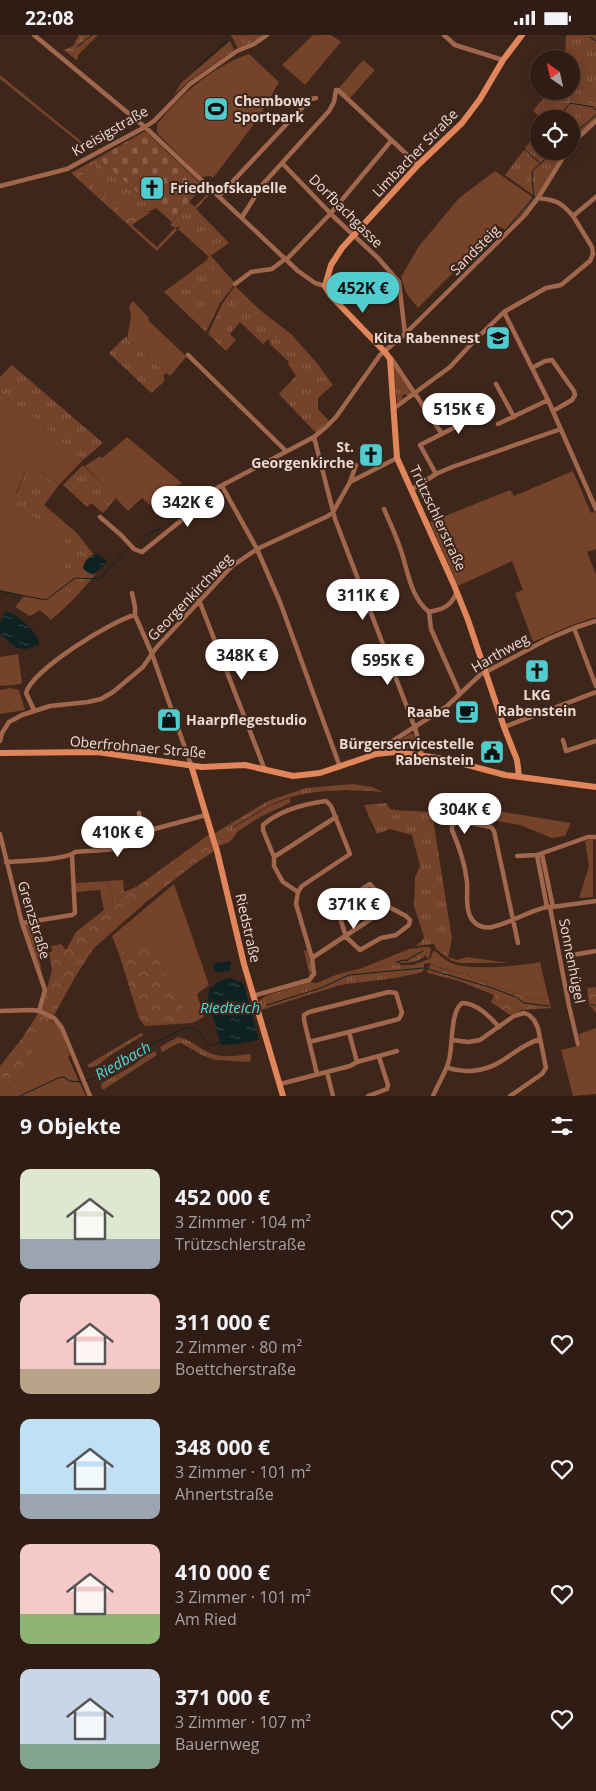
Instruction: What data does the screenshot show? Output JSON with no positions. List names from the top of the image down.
{
  "streets": {
    "street": [
      "Kreisigstraße",
      "Limbacher Straße",
      "Dorfbachgasse",
      "Sandsteig",
      "Trützschlerstraße",
      "Georgenkirchweg",
      "Harthweg",
      "Oberfrohnaer Straße",
      "Grenzstraße",
      "Riedstraße",
      "Sonnenhügel"
    ]
  },
  "crossings": [
    ["Limbacher Straße", "Dorfbachgasse"],
    ["Limbacher Straße", "Trützschlerstraße"],
    ["Dorfbachgasse", "Sandsteig"],
    ["Sandsteig", "Trützschlerstraße"],
    ["Trützschlerstraße", "Harthweg"],
    ["Trützschlerstraße", "Oberfrohnaer Straße"],
    ["Harthweg", "Oberfrohnaer Straße"],
    ["Oberfrohnaer Straße", "Riedstraße"]
  ],
  "water": ["Riedteich", "Riedbach"],
  "places": {
    "sports": ["Chembows Sportpark"],
    "church": ["Friedhofskapelle", "St. Georgenkirche", "LKG Rabenstein"],
    "school or university": ["Kita Rabennest"],
    "cafe": ["Raabe"],
    "shop": ["Haarpflegestudio"],
    "public building": ["Bürgerservicestelle Rabenstein"]
  },
  "north": "top left",
  "page": {
    "status": "22:08",
    "price": [
      "452K €",
      "515K €",
      "342K €",
      "311K €",
      "348K €",
      "595K €",
      "304K €",
      "410K €",
      "371K €"
    ],
    "heading": "9 Objekte",
    "list": [
      {
        "name": "452 000 €",
        "note": "3 Zimmer · 104 m² · Trützschlerstraße"
      },
      {
        "name": "311 000 €",
        "note": "2 Zimmer · 80 m² · Boettcherstraße"
      },
      {
        "name": "348 000 €",
        "note": "3 Zimmer · 101 m² · Ahnertstraße"
      },
      {
        "name": "410 000 €",
        "note": "3 Zimmer · 101 m² · Am Ried"
      },
      {
        "name": "371 000 €",
        "note": "3 Zimmer · 107 m² · Bauernweg"
      }
    ]
  }
}
